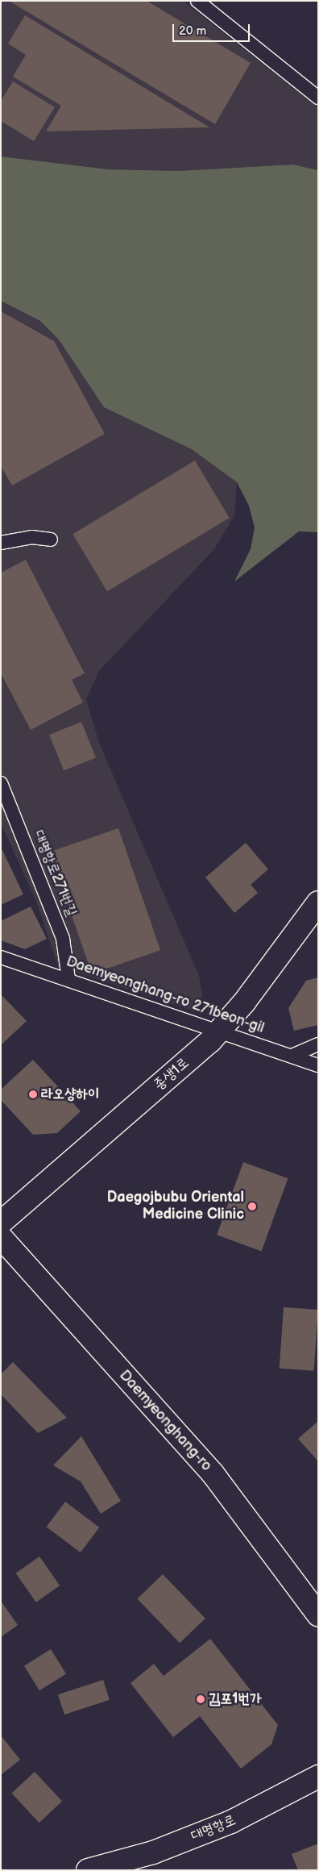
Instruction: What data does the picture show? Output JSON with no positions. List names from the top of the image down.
{
  "streets": {
    "street": ["종생1로", "Daemyeonghang-ro", "대명항로"],
    "lane": ["대명항로271번길", "Daemyeonghang-ro 271beon-gil"]
  },
  "crossings": [
    ["대명항로271번길", "Daemyeonghang-ro 271beon-gil"],
    ["Daemyeonghang-ro 271beon-gil", "종생1로"]
  ],
  "places": ["라오샹하이", "Daegojbubu Oriental Medicine Clinic", "김포1번가"],
  "scale_bar": "20 m"
}
